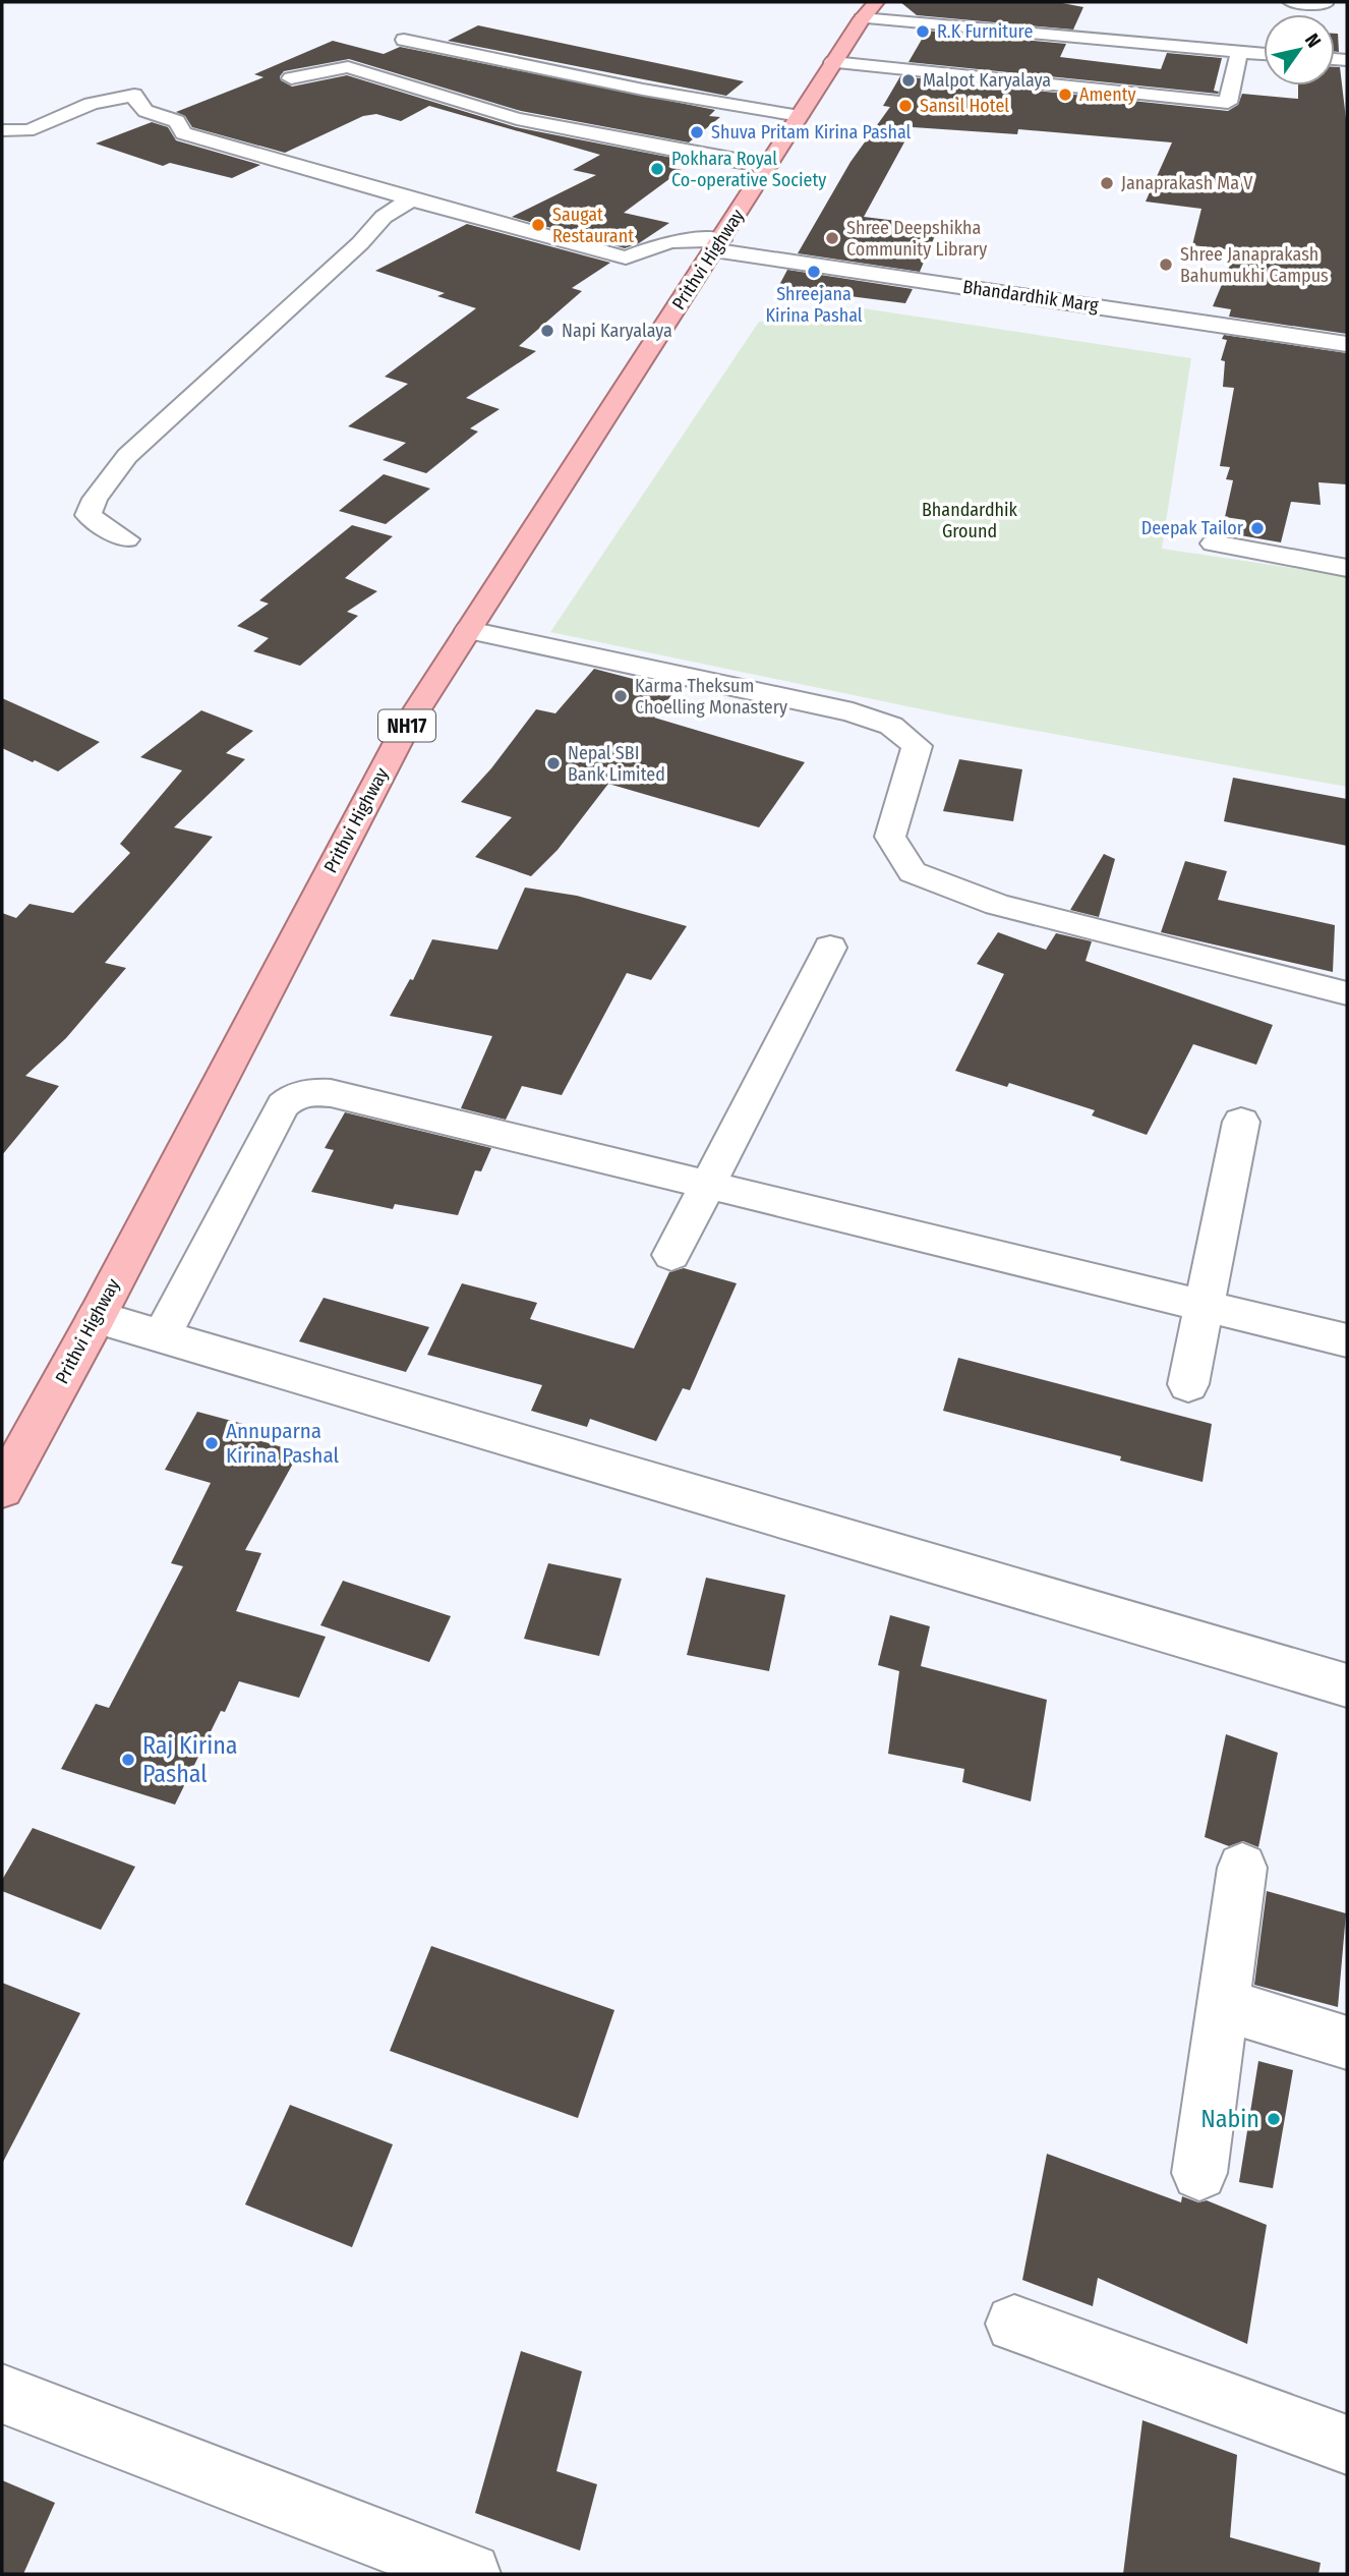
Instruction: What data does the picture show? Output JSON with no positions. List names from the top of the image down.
{
  "streets": {
    "highway": ["Prithvi Highway", "NH17"],
    "street": ["Bhandardhik Marg"]
  },
  "crossings": [
    ["Prithvi Highway", "Bhandardhik Marg"]
  ],
  "parks": ["Bhandardhik Ground"],
  "places": [
    "R.K Furniture",
    "Malpot Karyalaya",
    "Amenty",
    "Sansil Hotel",
    "Shuva Pritam Kirina Pashal",
    "Pokhara Royal Co-operative Society",
    "Janaprakash Ma V",
    "Saugat Restaurant",
    "Shree Deepshikha Community Library",
    "Shree Janaprakash Bahumukhi Campus",
    "Shreejana Kirina Pashal",
    "Napi Karyalaya",
    "Deepak Tailor",
    "Karma Theksum Choelling Monastery",
    "Nepal SBI Bank Limited",
    "Annuparna Kirina Pashal",
    "Raj Kirina Pashal",
    "Nabin"
  ],
  "north": "top right"
}
